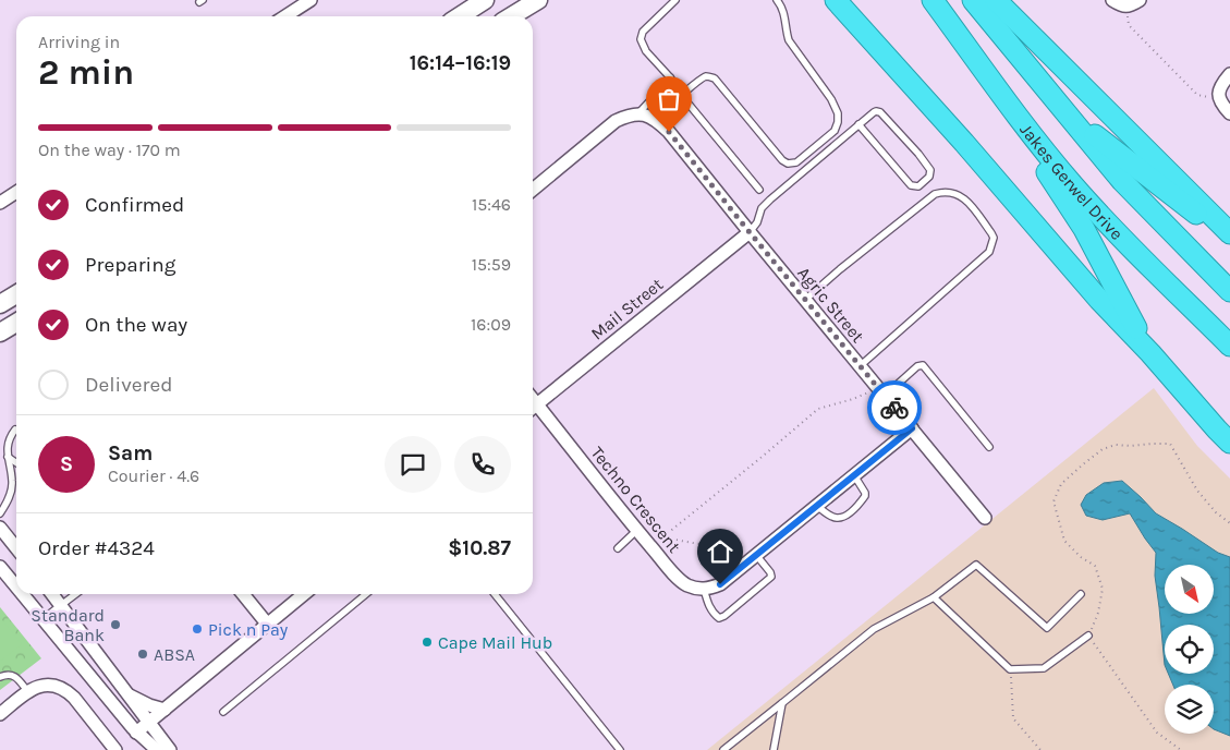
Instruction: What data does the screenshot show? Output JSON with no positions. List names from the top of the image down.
{
  "streets": {
    "highway": ["Jakes Gerwel Drive"],
    "street": ["Agric Street", "Mail Street", "Techno Crescent"]
  },
  "crossings": [
    ["Agric Street", "Mail Street"]
  ],
  "places": [
    "Standard Bank",
    "Pick n Pay",
    "Cape Mail Hub",
    "ABSA"
  ],
  "north": "bottom right",
  "page": {
    "heading": ["2 min", "Arriving in", "16:14–16:19"],
    "panel": [
      "Sam",
      "Courier · 4.6",
      "Order #4324",
      "$10.87"
    ],
    "bar": "On the way · 170 m",
    "list": [
      ["Confirmed", "15:46"],
      ["Preparing", "15:59"],
      ["On the way", "16:09"],
      "Delivered"
    ],
    "round": "S"
  }
}
